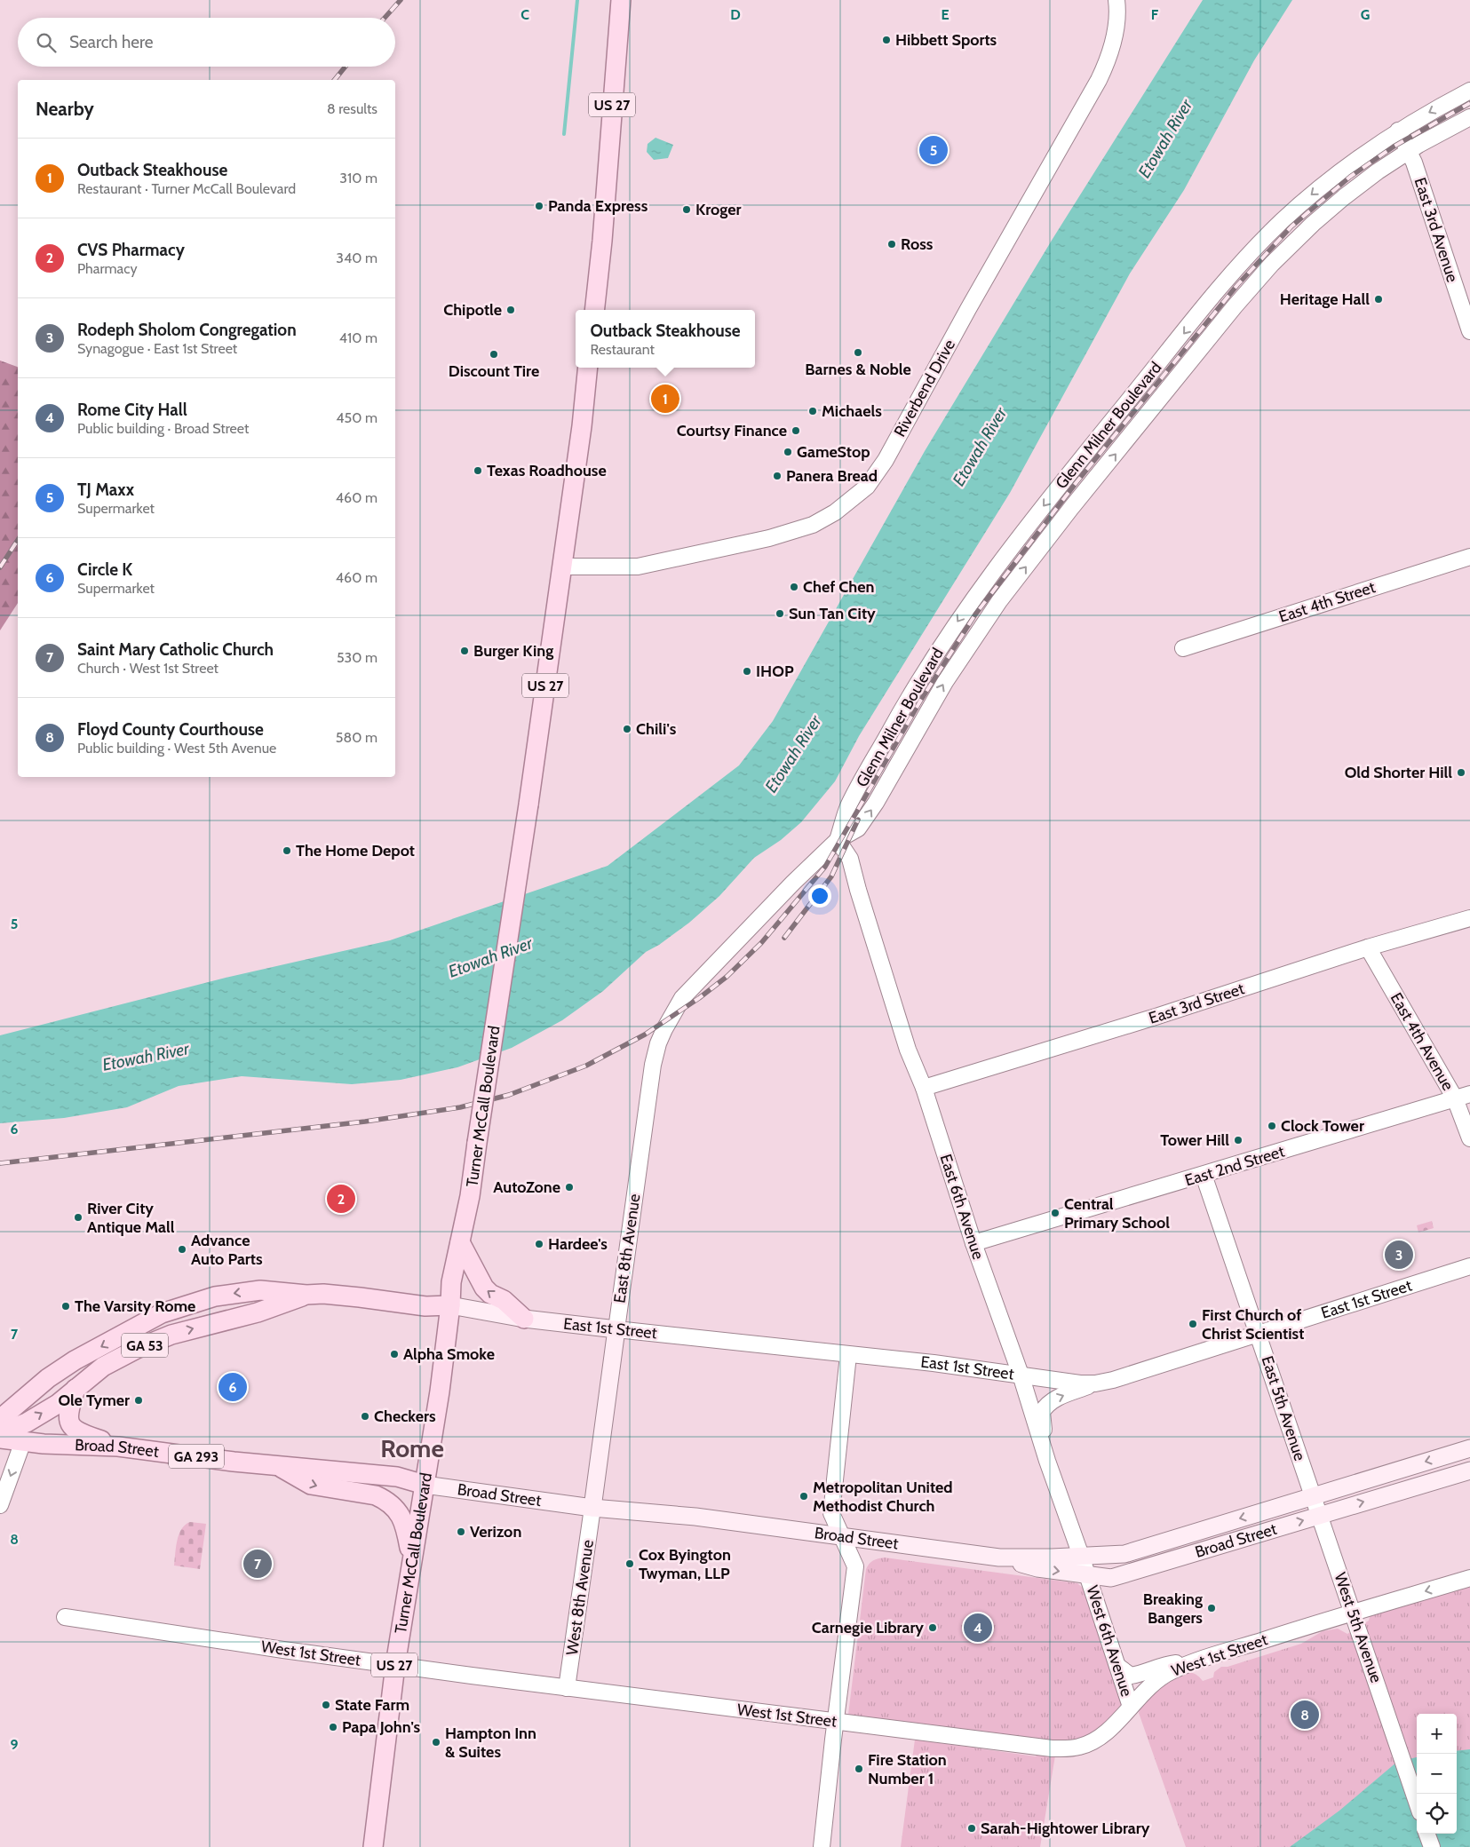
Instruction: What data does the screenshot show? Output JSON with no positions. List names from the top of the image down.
{
  "streets": {
    "main road": [
      "US 27",
      "Turner McCall Boulevard",
      "East 8th Avenue",
      "East 1st Street",
      "GA 53",
      "Broad Street",
      "GA 293"
    ],
    "street": [
      "East 3rd Avenue",
      "Riverbend Drive",
      "Glenn Milner Boulevard",
      "East 4th Street",
      "East 3rd Street",
      "East 4th Avenue",
      "East 2nd Street",
      "East 6th Avenue",
      "East 5th Avenue",
      "West 8th Avenue",
      "West 5th Avenue",
      "West 6th Avenue",
      "West 1st Street"
    ]
  },
  "crossings": [
    ["East 3rd Avenue", "Glenn Milner Boulevard"],
    ["Riverbend Drive", "Turner McCall Boulevard"],
    ["Glenn Milner Boulevard", "East 6th Avenue"],
    ["Glenn Milner Boulevard", "East 8th Avenue"],
    ["East 3rd Street", "East 4th Avenue"],
    ["East 3rd Street", "East 6th Avenue"],
    ["East 4th Avenue", "East 2nd Street"],
    ["Turner McCall Boulevard", "East 1st Street"],
    ["Turner McCall Boulevard", "GA 53"],
    ["Turner McCall Boulevard", "Broad Street"],
    ["Turner McCall Boulevard", "West 1st Street"],
    ["East 2nd Street", "East 6th Avenue"],
    ["East 2nd Street", "East 5th Avenue"],
    ["East 6th Avenue", "East 1st Street"],
    ["East 6th Avenue", "Broad Street"],
    ["East 6th Avenue", "West 6th Avenue"],
    ["East 8th Avenue", "East 1st Street"],
    ["East 8th Avenue", "Broad Street"],
    ["East 8th Avenue", "West 8th Avenue"],
    ["East 1st Street", "GA 53"],
    ["East 1st Street", "East 5th Avenue"],
    ["East 5th Avenue", "Broad Street"],
    ["East 5th Avenue", "West 5th Avenue"],
    ["Broad Street", "West 8th Avenue"],
    ["Broad Street", "West 5th Avenue"],
    ["Broad Street", "West 6th Avenue"],
    ["West 8th Avenue", "West 1st Street"],
    ["West 5th Avenue", "West 1st Street"],
    ["West 6th Avenue", "West 1st Street"]
  ],
  "districts": ["Rome"],
  "water": ["Etowah River"],
  "places": [
    "Hibbett Sports",
    "Panda Express",
    "Kroger",
    "Ross",
    "Heritage Hall",
    "Chipotle",
    "Barnes & Noble",
    "Discount Tire",
    "Michaels",
    "Courtsy Finance",
    "GameStop",
    "Texas Roadhouse",
    "Panera Bread",
    "Chef Chen",
    "Sun Tan City",
    "Burger King",
    "IHOP",
    "Chili's",
    "Old Shorter Hill",
    "The Home Depot",
    "Clock Tower",
    "Tower Hill",
    "AutoZone",
    "Central Primary School",
    "River City Antique Mall",
    "Hardee's",
    "Advance Auto Parts",
    "The Varsity Rome",
    "First Church of Christ Scientist",
    "Alpha Smoke",
    "Ole Tymer",
    "Checkers",
    "Metropolitan United Methodist Church",
    "Verizon",
    "Cox Byington Twyman, LLP",
    "Breaking Bangers",
    "Carnegie Library",
    "State Farm",
    "Papa John's",
    "Hampton Inn & Suites",
    "Fire Station Number 1",
    "Sarah-Hightower Library"
  ],
  "page": {
    "search": "Search here",
    "heading": ["Nearby", "8 results"],
    "pins": [
      "5",
      "1",
      "2",
      "3",
      "6",
      "7",
      "4",
      "8"
    ],
    "list": [
      {
        "mark": "1",
        "name": "Outback Steakhouse",
        "note": "Restaurant · Turner McCall Boulevard",
        "value": "310 m"
      },
      {
        "mark": "2",
        "name": "CVS Pharmacy",
        "note": "Pharmacy",
        "value": "340 m"
      },
      {
        "mark": "3",
        "name": "Rodeph Sholom Congregation",
        "note": "Synagogue · East 1st Street",
        "value": "410 m"
      },
      {
        "mark": "4",
        "name": "Rome City Hall",
        "note": "Public building · Broad Street",
        "value": "450 m"
      },
      {
        "mark": "5",
        "name": "TJ Maxx",
        "note": "Supermarket",
        "value": "460 m"
      },
      {
        "mark": "6",
        "name": "Circle K",
        "note": "Supermarket",
        "value": "460 m"
      },
      {
        "mark": "7",
        "name": "Saint Mary Catholic Church",
        "note": "Church · West 1st Street",
        "value": "530 m"
      },
      {
        "mark": "8",
        "name": "Floyd County Courthouse",
        "note": "Public building · West 5th Avenue",
        "value": "580 m"
      }
    ],
    "popup": ["Outback Steakhouse", "Restaurant"],
    "map_buttons": ["+", "−"]
  },
  "grid": {
    "columns": [
      "C",
      "D",
      "E",
      "F",
      "G"
    ],
    "rows": [
      "5",
      "6",
      "7",
      "8",
      "9"
    ]
  }
}
